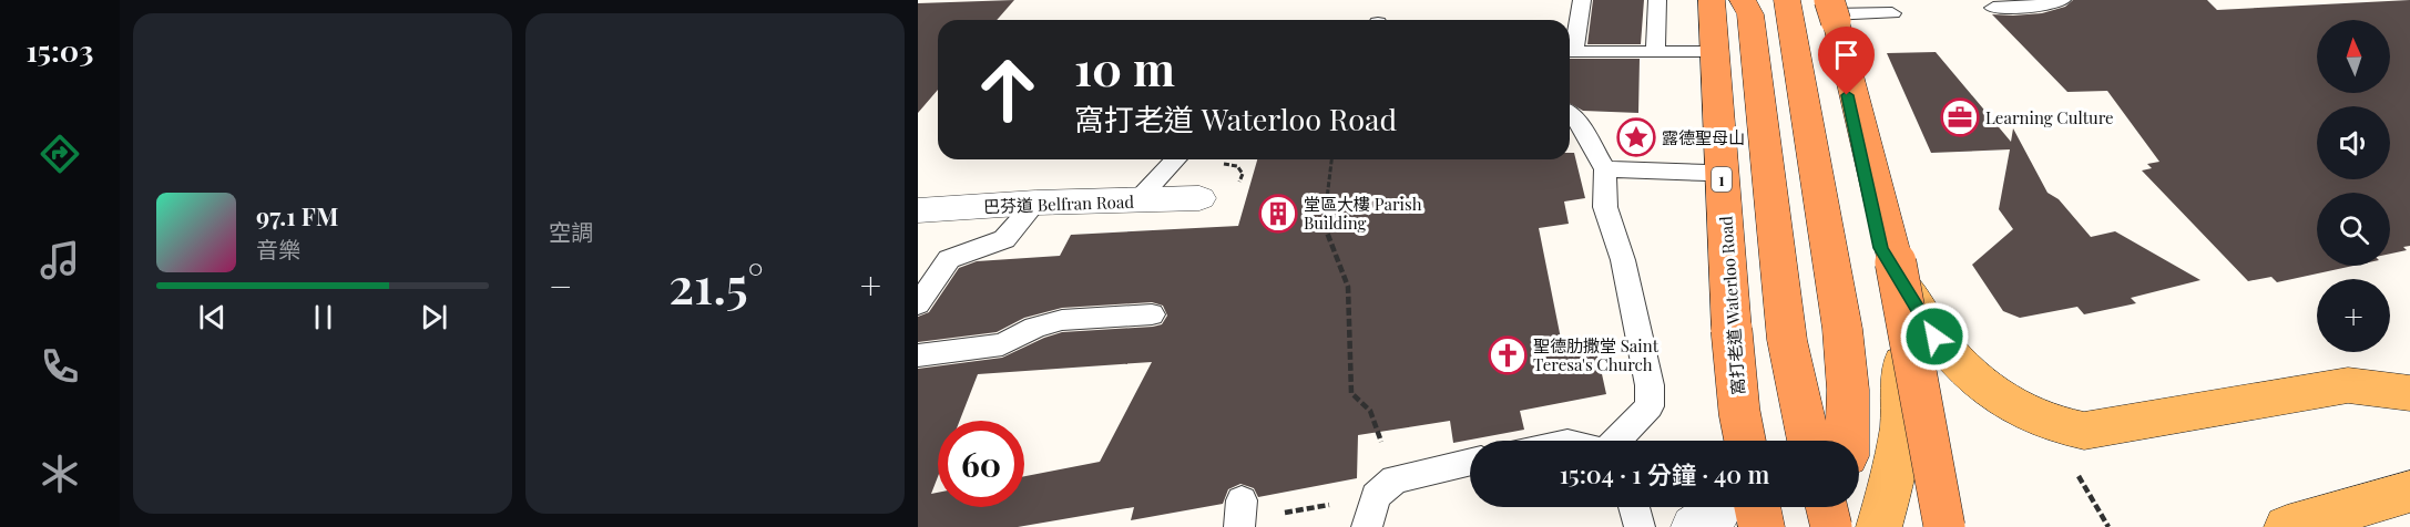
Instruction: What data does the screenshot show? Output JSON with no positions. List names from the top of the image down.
{
  "streets": {
    "highway": ["1", "窩打老道 Waterloo Road"],
    "street": ["巴芬道 Belfran Road"]
  },
  "places": {
    "office": ["Learning Culture"],
    "place": ["露德聖母山"],
    "building": ["堂區大樓 Parish Building"],
    "church": ["聖德肋撒堂 Saint Teresa's Church"]
  },
  "north": "top",
  "page": {
    "tabs": "15:03",
    "tile": "空調",
    "map_buttons": "+",
    "turn": ["10 m", "窩打老道 Waterloo Road"],
    "song": ["97.1 FM", "音樂"],
    "heat": ["−", "21.5°", "+"],
    "limit": "60",
    "trip": "15:04 · 1 分鐘 · 40 m"
  }
}
